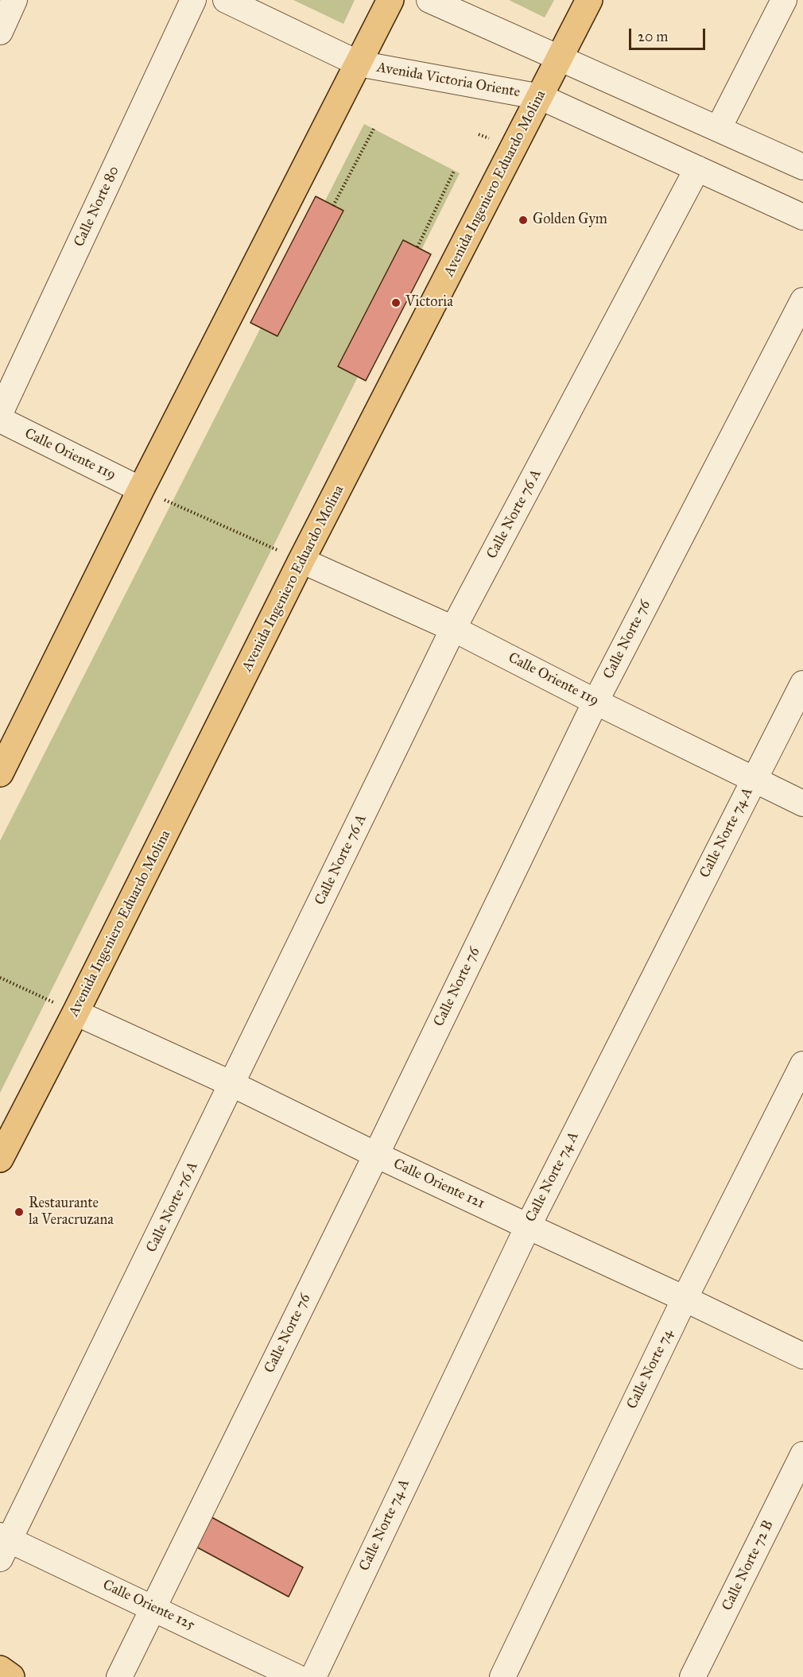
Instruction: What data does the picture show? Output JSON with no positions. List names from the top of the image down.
{
  "streets": {
    "main road": ["Avenida Ingeniero Eduardo Molina"],
    "street": [
      "Avenida Victoria Oriente",
      "Calle Norte 80",
      "Calle Oriente 119",
      "Calle Norte 76 A",
      "Calle Norte 76",
      "Calle Norte 74 A",
      "Calle Oriente 121",
      "Calle Norte 74",
      "Calle Norte 72 B",
      "Calle Oriente 125"
    ]
  },
  "crossings": [
    ["Avenida Victoria Oriente", "Avenida Ingeniero Eduardo Molina"],
    ["Avenida Victoria Oriente", "Calle Norte 76 A"],
    ["Avenida Ingeniero Eduardo Molina", "Calle Oriente 119"],
    ["Avenida Ingeniero Eduardo Molina", "Calle Oriente 121"],
    ["Calle Oriente 119", "Calle Norte 76 A"],
    ["Calle Oriente 119", "Calle Norte 76"],
    ["Calle Oriente 119", "Calle Norte 74 A"],
    ["Calle Norte 76 A", "Calle Oriente 121"],
    ["Calle Norte 76 A", "Calle Oriente 125"],
    ["Calle Norte 76", "Calle Oriente 121"],
    ["Calle Norte 76", "Calle Oriente 125"],
    ["Calle Norte 74 A", "Calle Oriente 121"],
    ["Calle Oriente 121", "Calle Norte 74"]
  ],
  "places": ["Golden Gym", "Victoria", "Restaurante la Veracruzana"],
  "scale_bar": "20 m"
}
